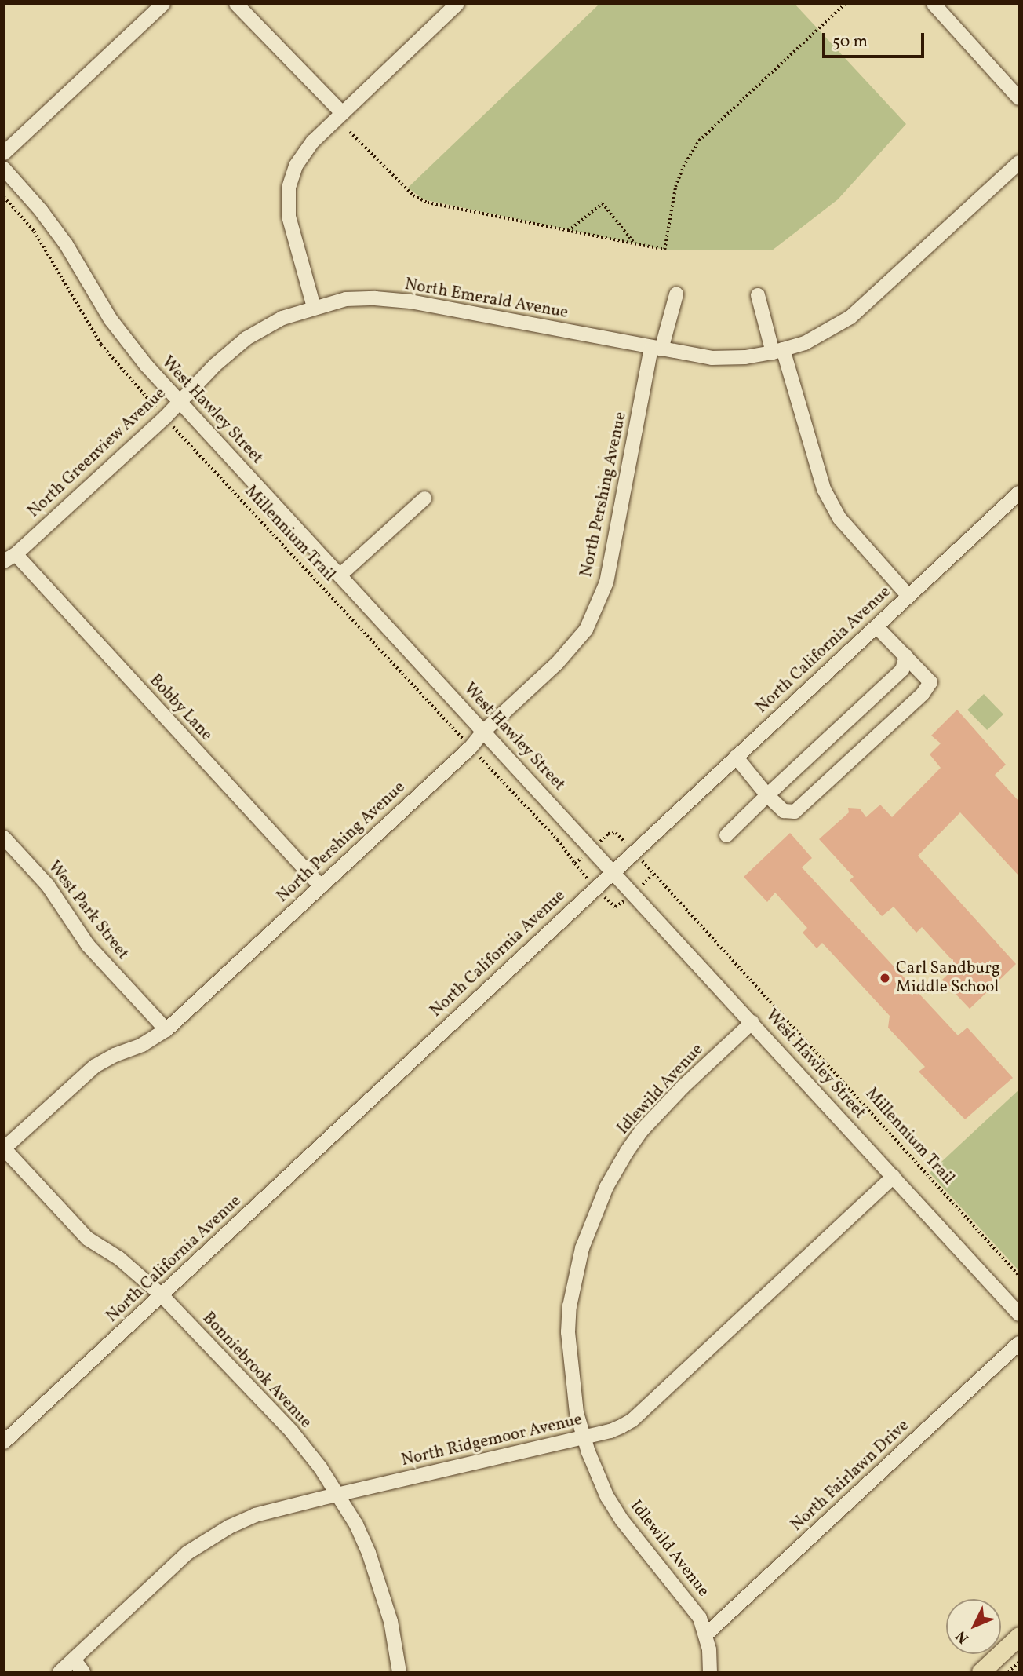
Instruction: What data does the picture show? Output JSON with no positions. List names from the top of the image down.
{
  "streets": {
    "street": [
      "North Emerald Avenue",
      "West Hawley Street",
      "North Greenview Avenue",
      "North Pershing Avenue",
      "North California Avenue",
      "Bobby Lane",
      "West Park Street",
      "Idlewild Avenue",
      "Bonniebrook Avenue",
      "North Ridgemoor Avenue",
      "North Fairlawn Drive"
    ],
    "path": ["Millennium Trail"]
  },
  "crossings": [
    ["North Emerald Avenue", "North Greenview Avenue"],
    ["North Emerald Avenue", "North Pershing Avenue"],
    ["West Hawley Street", "North Greenview Avenue"],
    ["West Hawley Street", "North Pershing Avenue"],
    ["West Hawley Street", "North California Avenue"],
    ["West Hawley Street", "Idlewild Avenue"],
    ["West Hawley Street", "North Ridgemoor Avenue"],
    ["North Greenview Avenue", "Millennium Trail"],
    ["North Greenview Avenue", "Bobby Lane"],
    ["North Pershing Avenue", "Millennium Trail"],
    ["North Pershing Avenue", "Bobby Lane"],
    ["North Pershing Avenue", "West Park Street"],
    ["North Pershing Avenue", "Bonniebrook Avenue"],
    ["North California Avenue", "Bonniebrook Avenue"],
    ["Idlewild Avenue", "North Ridgemoor Avenue"],
    ["Idlewild Avenue", "North Fairlawn Drive"],
    ["Bonniebrook Avenue", "North Ridgemoor Avenue"]
  ],
  "places": ["Carl Sandburg Middle School"],
  "scale_bar": "50 m",
  "north": "bottom left"
}
